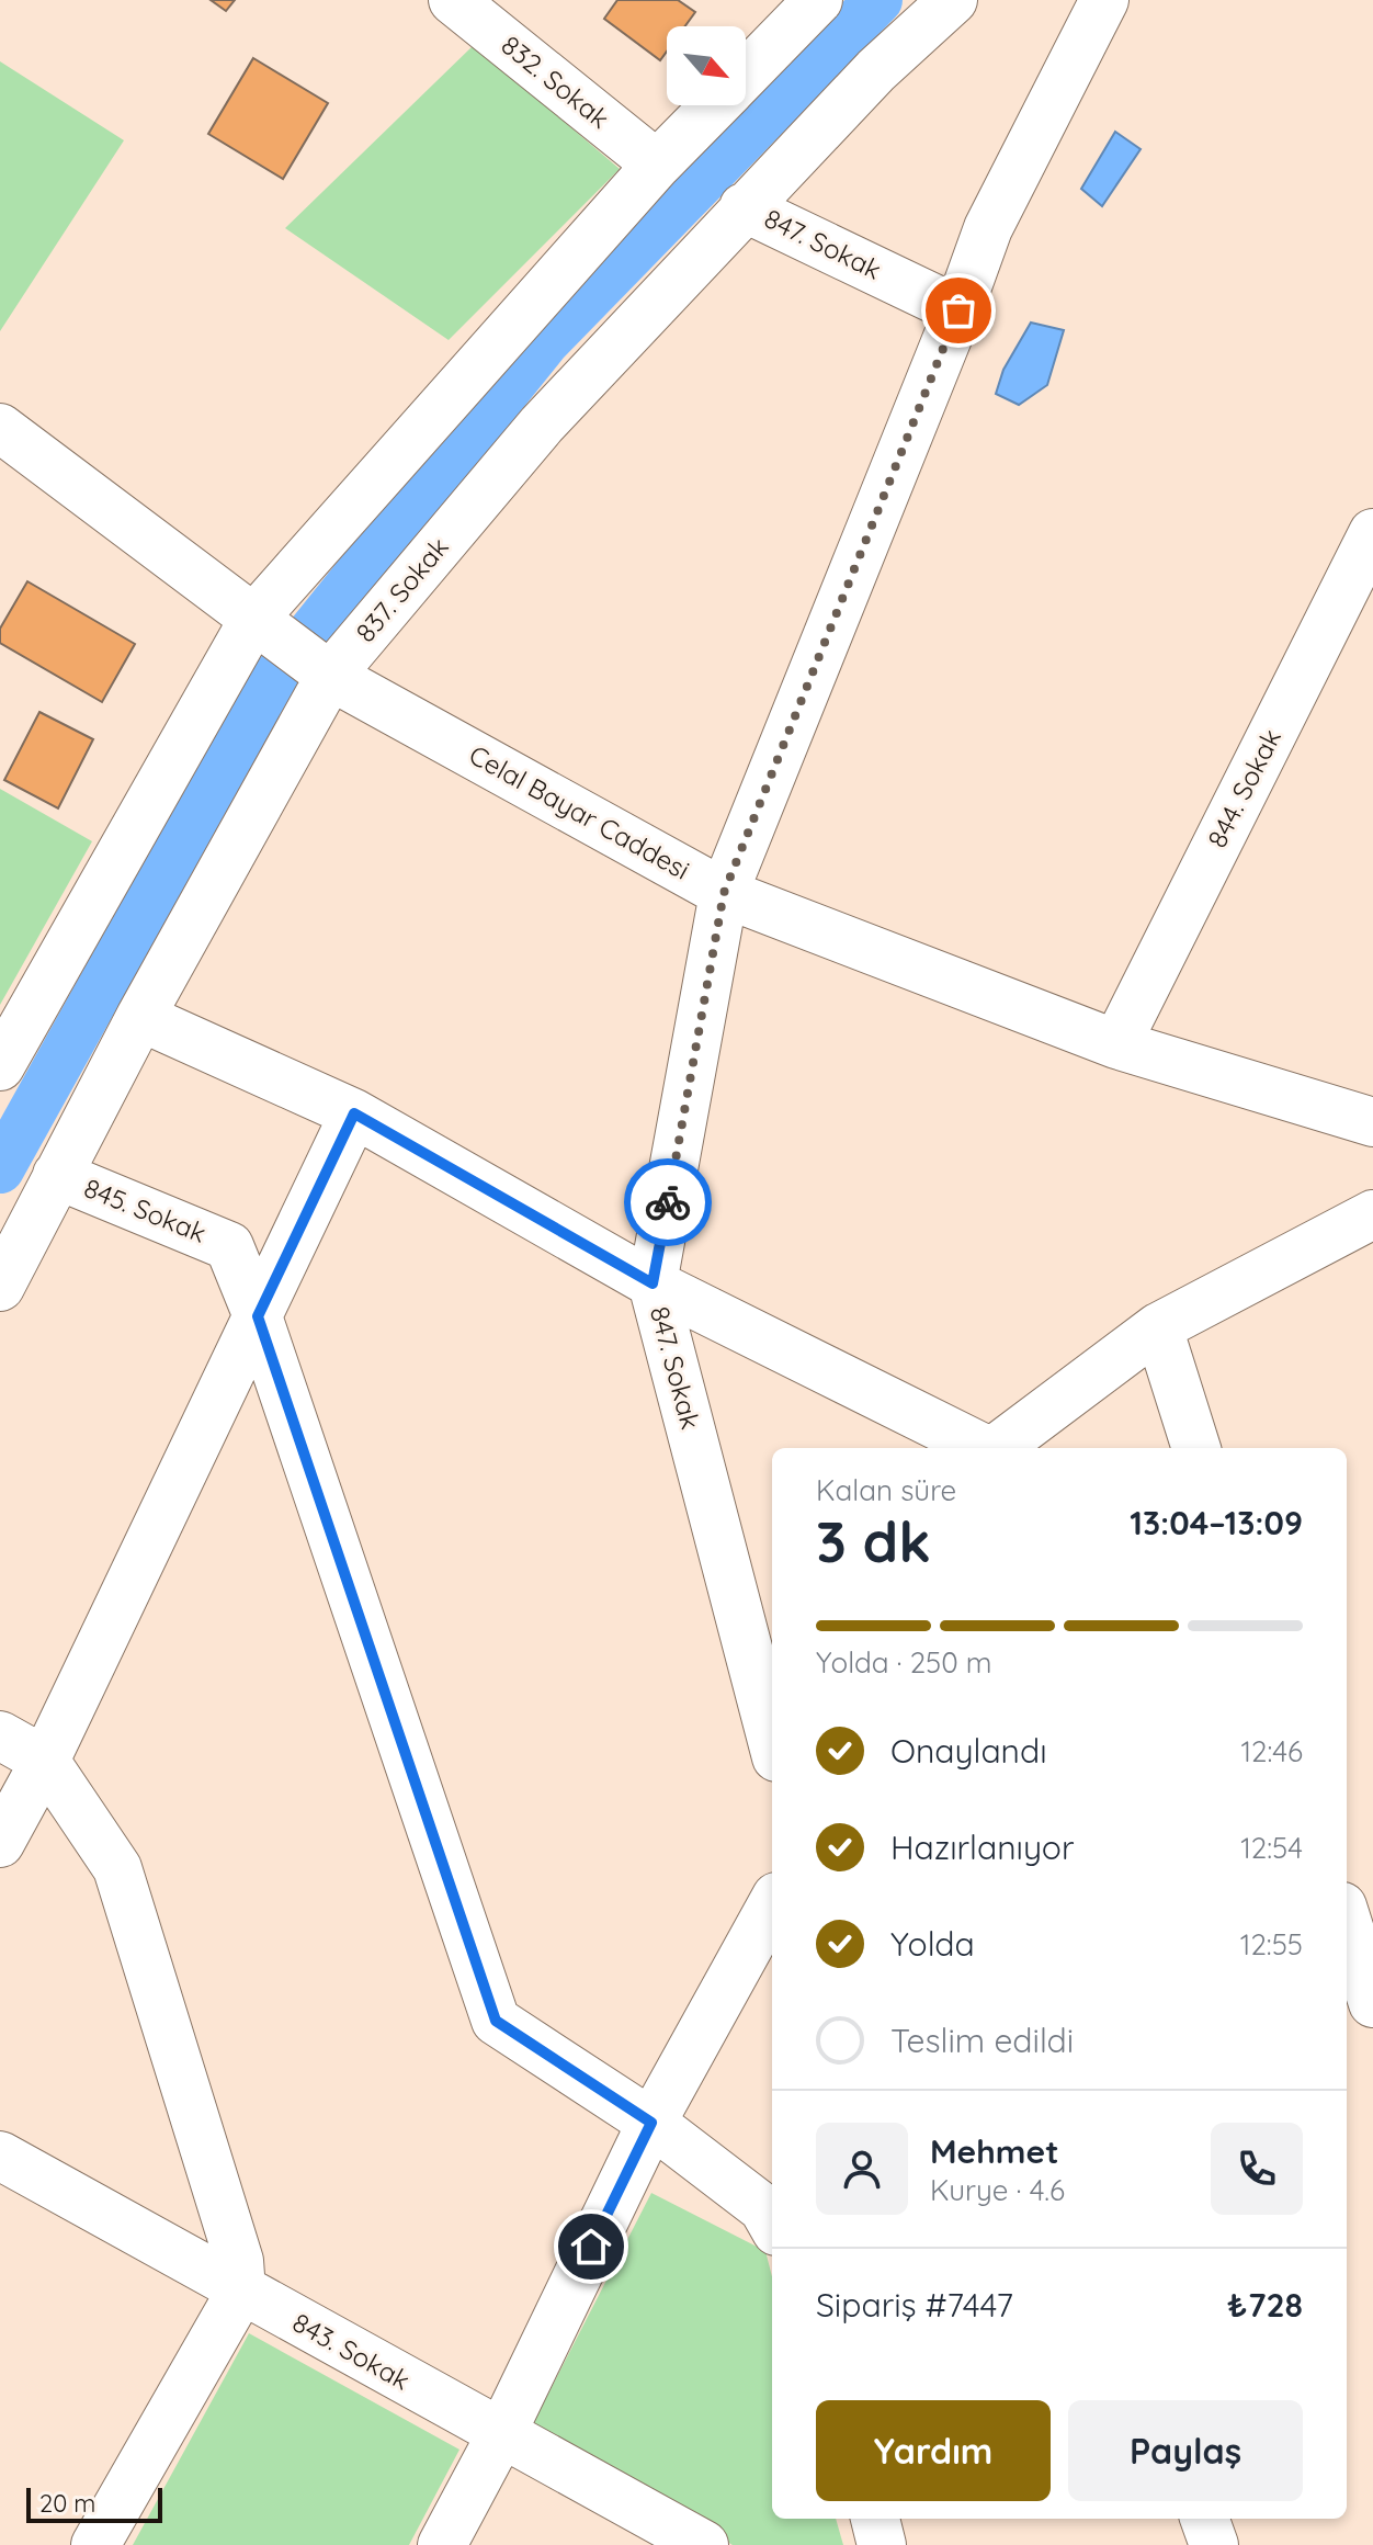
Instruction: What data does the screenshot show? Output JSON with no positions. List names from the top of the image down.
{
  "streets": {
    "street": [
      "832. Sokak",
      "847. Sokak",
      "837. Sokak",
      "844. Sokak",
      "Celal Bayar Caddesi",
      "845. Sokak",
      "843. Sokak"
    ]
  },
  "crossings": [
    ["847. Sokak", "837. Sokak"],
    ["847. Sokak", "Celal Bayar Caddesi"],
    ["837. Sokak", "Celal Bayar Caddesi"],
    ["837. Sokak", "845. Sokak"],
    ["844. Sokak", "Celal Bayar Caddesi"]
  ],
  "scale_bar": "20 m",
  "north": "bottom right",
  "page": {
    "heading": ["3 dk", "Kalan süre", "13:04–13:09"],
    "panel": [
      "Mehmet",
      "Kurye · 4.6",
      "Sipariş #7447",
      "₺728"
    ],
    "bar": "Yolda · 250 m",
    "list": [
      ["Onaylandı", "12:46"],
      ["Hazırlanıyor", "12:54"],
      ["Yolda", "12:55"],
      "Teslim edildi"
    ],
    "buttons": ["Yardım", "Paylaş"],
    "scale": "20 m"
  }
}
